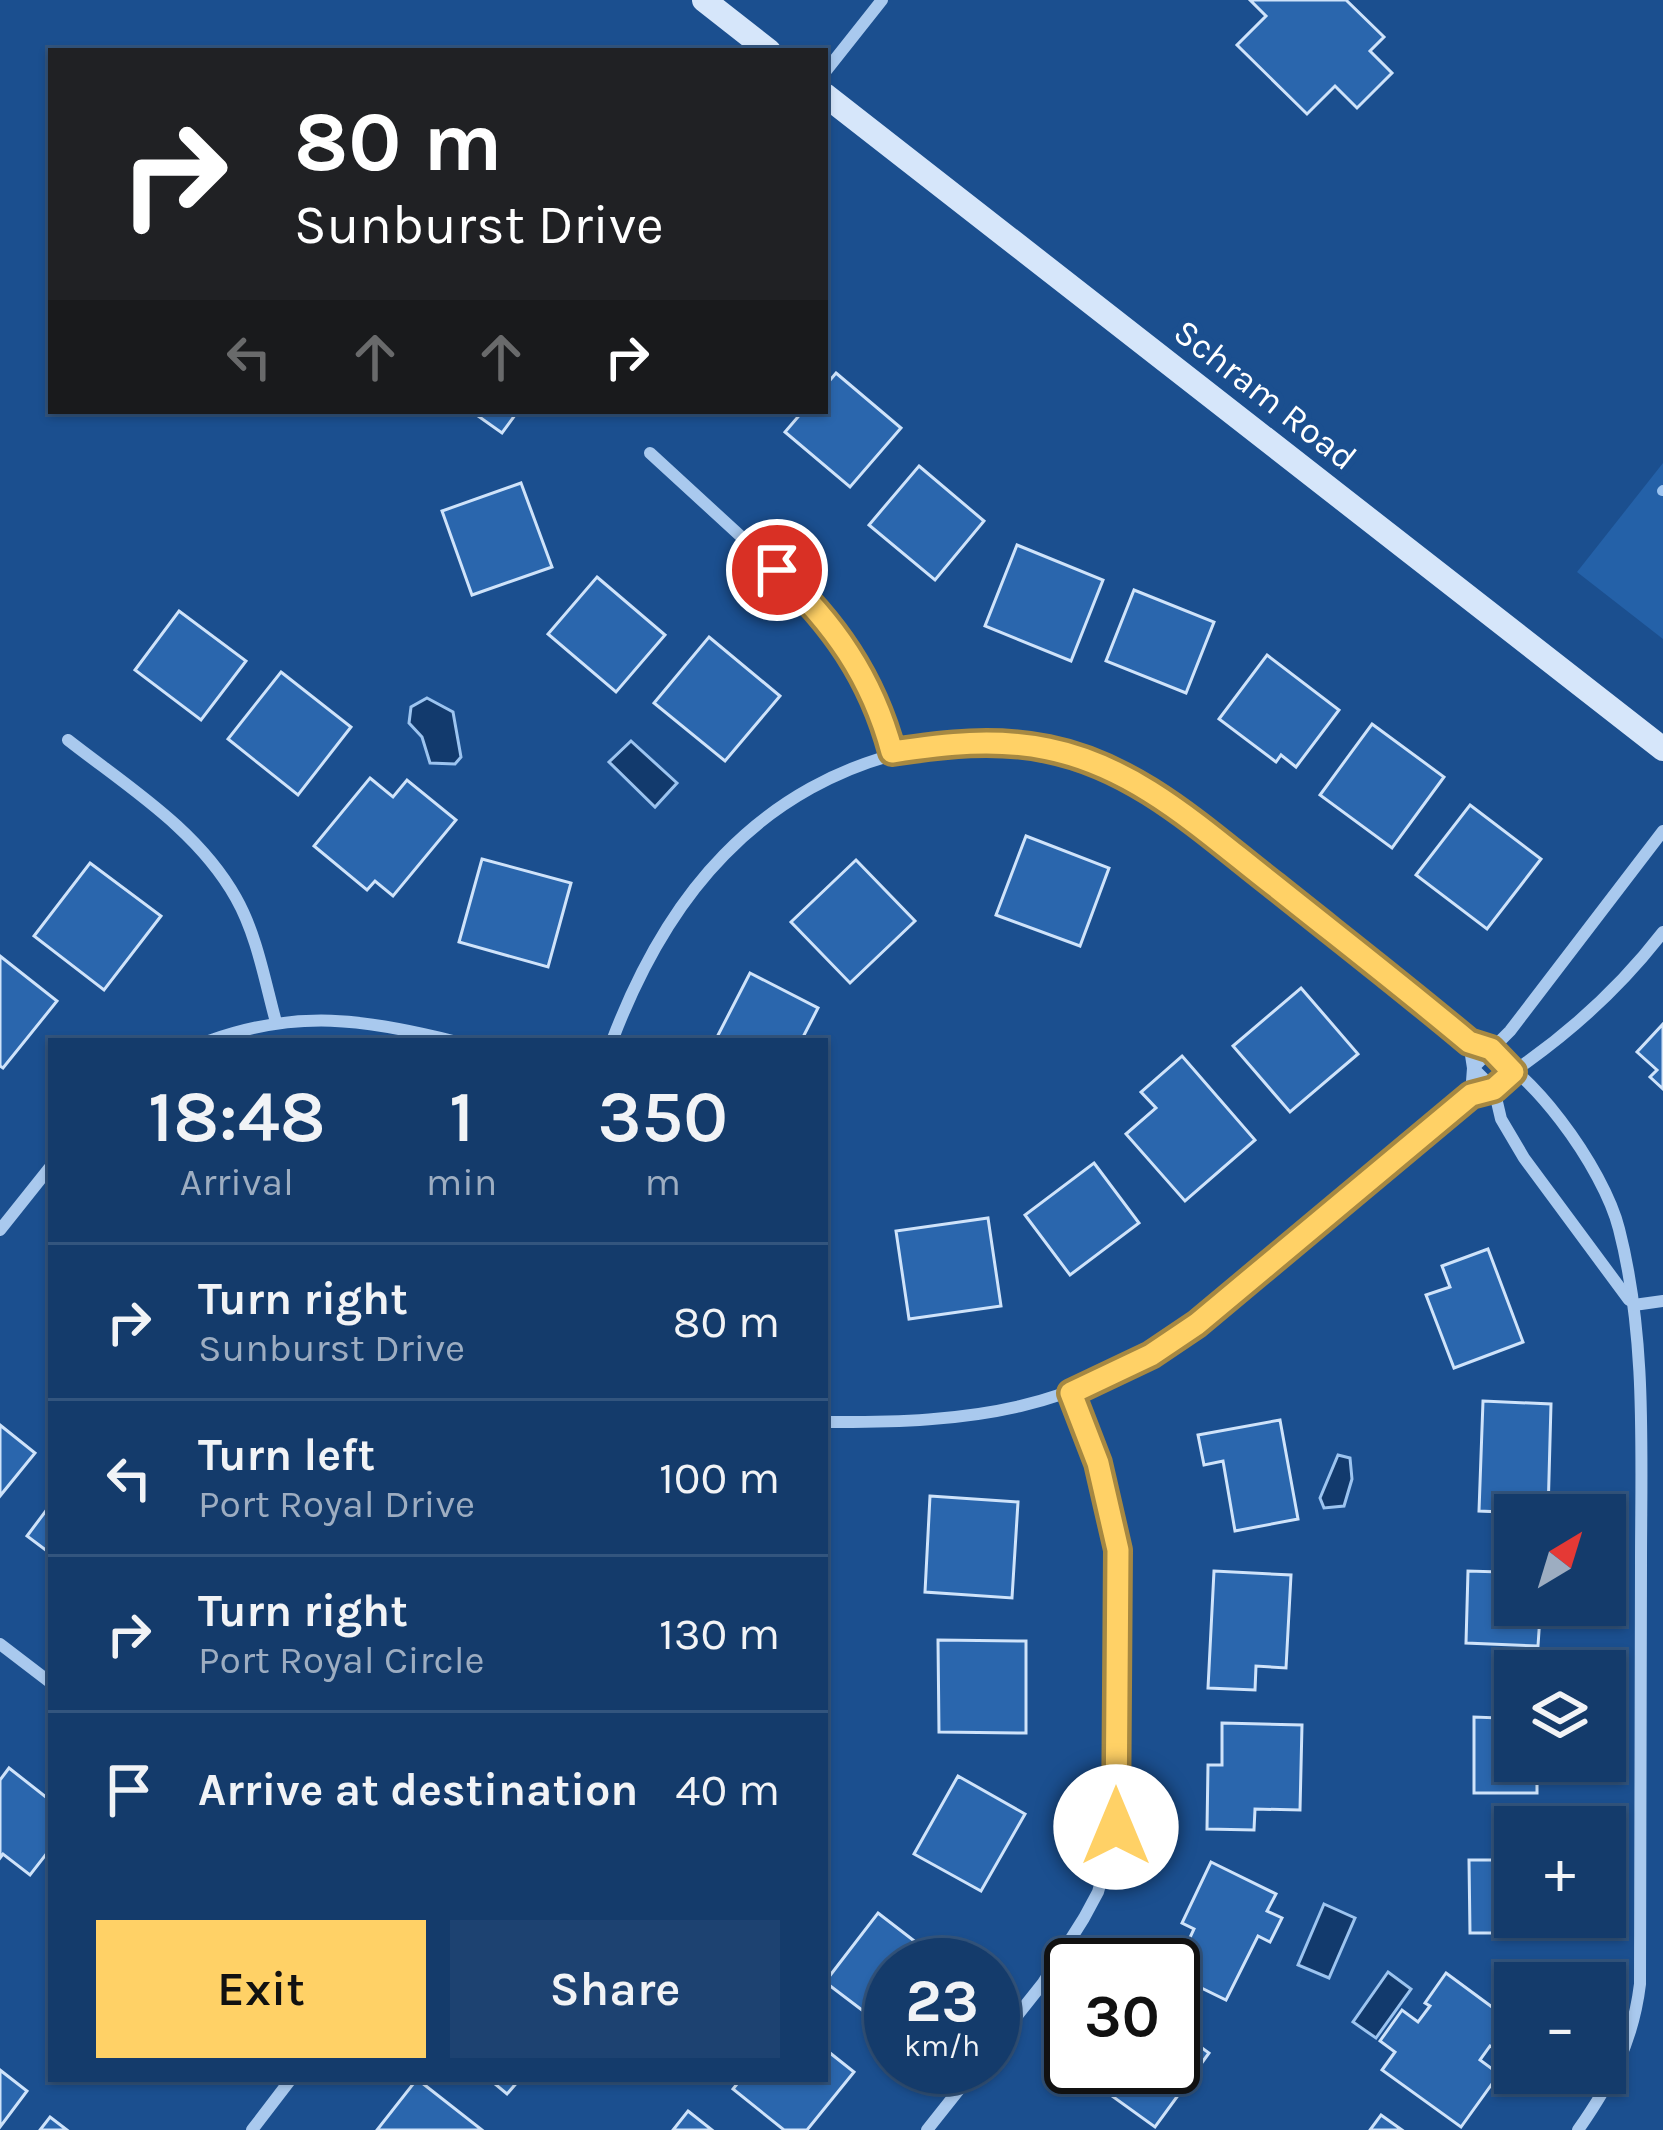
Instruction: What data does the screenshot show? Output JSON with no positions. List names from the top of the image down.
{
  "streets": {
    "main road": ["Schram Road"]
  },
  "north": "top right",
  "page": {
    "turn": ["80 m", "Sunburst Drive"],
    "eta": [
      "18:48",
      "Arrival",
      "1",
      "min",
      "350",
      "m"
    ],
    "list": [
      {
        "name": "Turn right",
        "note": "Sunburst Drive",
        "value": "80 m"
      },
      {
        "name": "Turn left",
        "note": "Port Royal Drive",
        "value": "100 m"
      },
      {
        "name": "Turn right",
        "note": "Port Royal Circle",
        "value": "130 m"
      },
      {
        "name": "Arrive at destination",
        "value": "40 m"
      }
    ],
    "map_buttons": ["+", "−"],
    "buttons": ["Exit", "Share"],
    "speed": "23 km/h",
    "limit": "30"
  }
}
